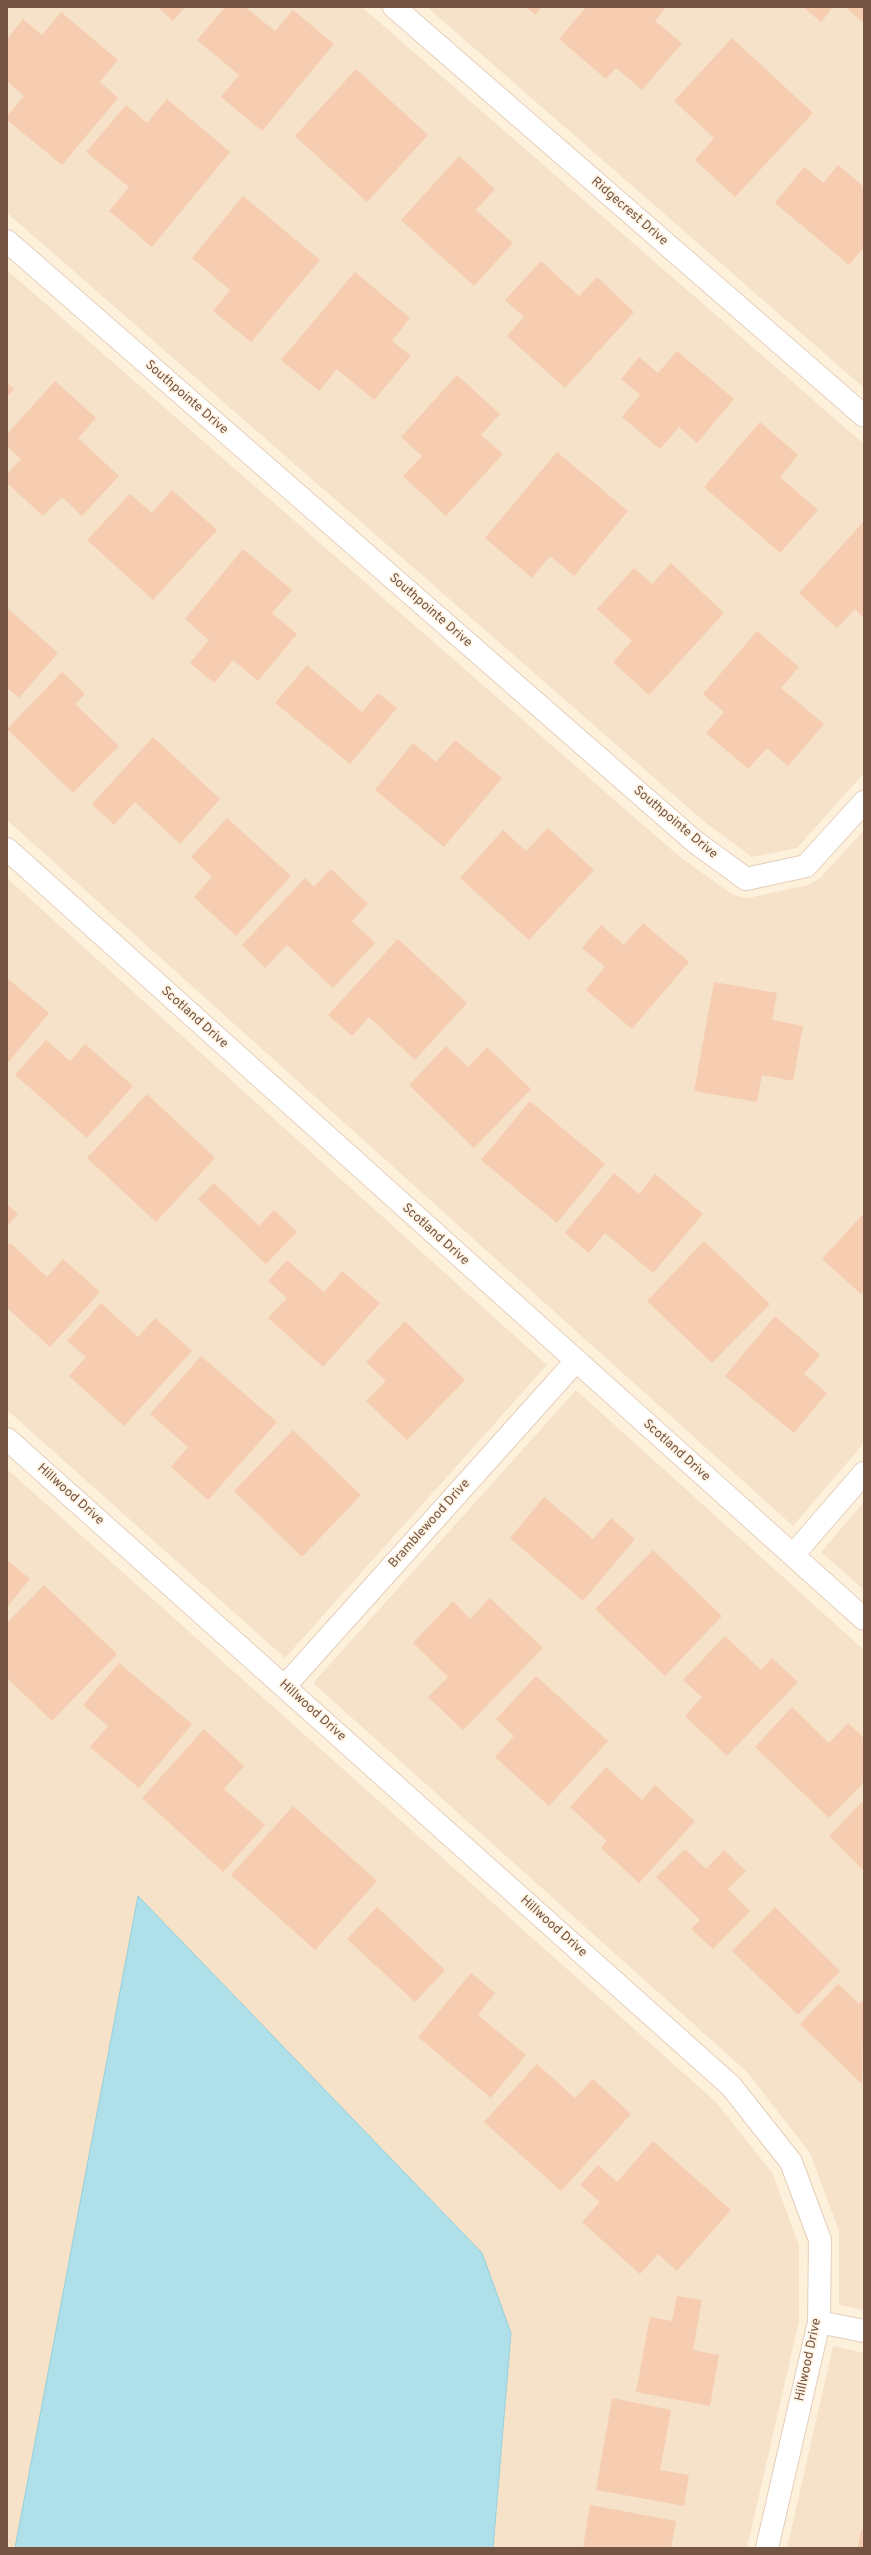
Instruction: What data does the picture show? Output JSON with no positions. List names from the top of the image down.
{
  "streets": {
    "street": [
      "Ridgecrest Drive",
      "Southpointe Drive",
      "Scotland Drive",
      "Hillwood Drive",
      "Bramblewood Drive"
    ]
  },
  "crossings": [
    ["Scotland Drive", "Bramblewood Drive"],
    ["Hillwood Drive", "Bramblewood Drive"]
  ]
}
